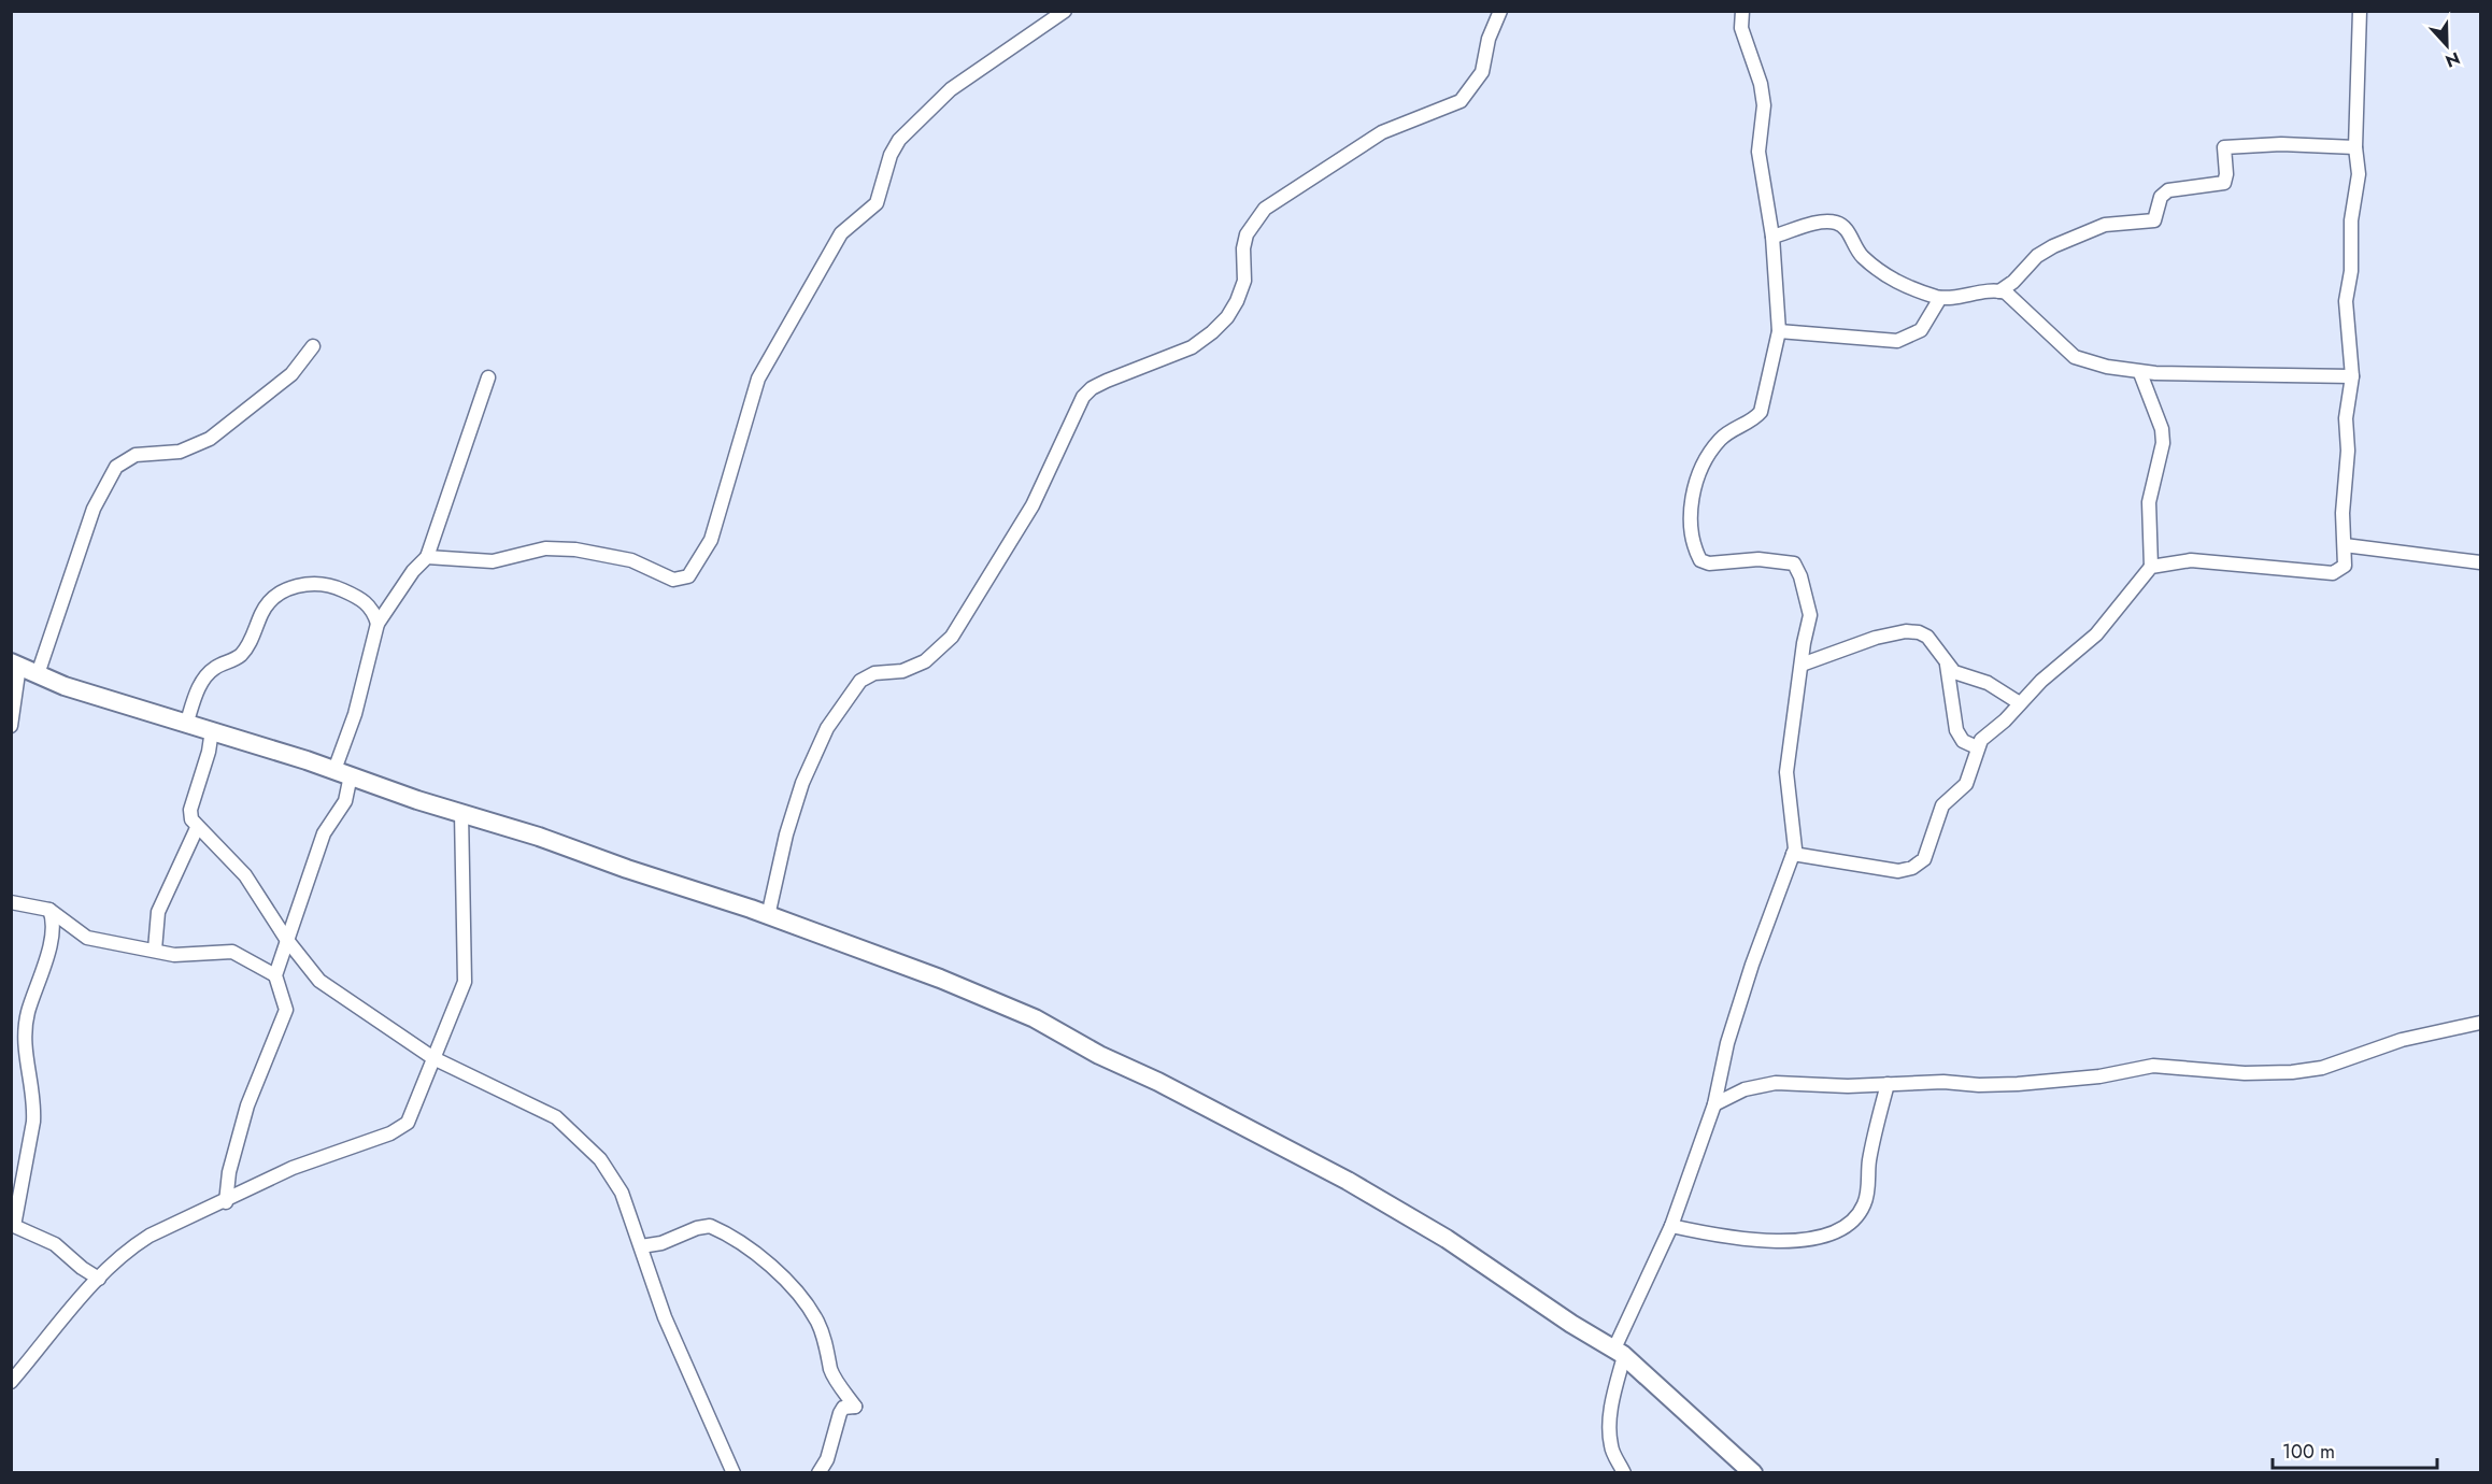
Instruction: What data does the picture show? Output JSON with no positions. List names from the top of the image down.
{
  "scale_bar": "100 m",
  "north": "bottom"
}
